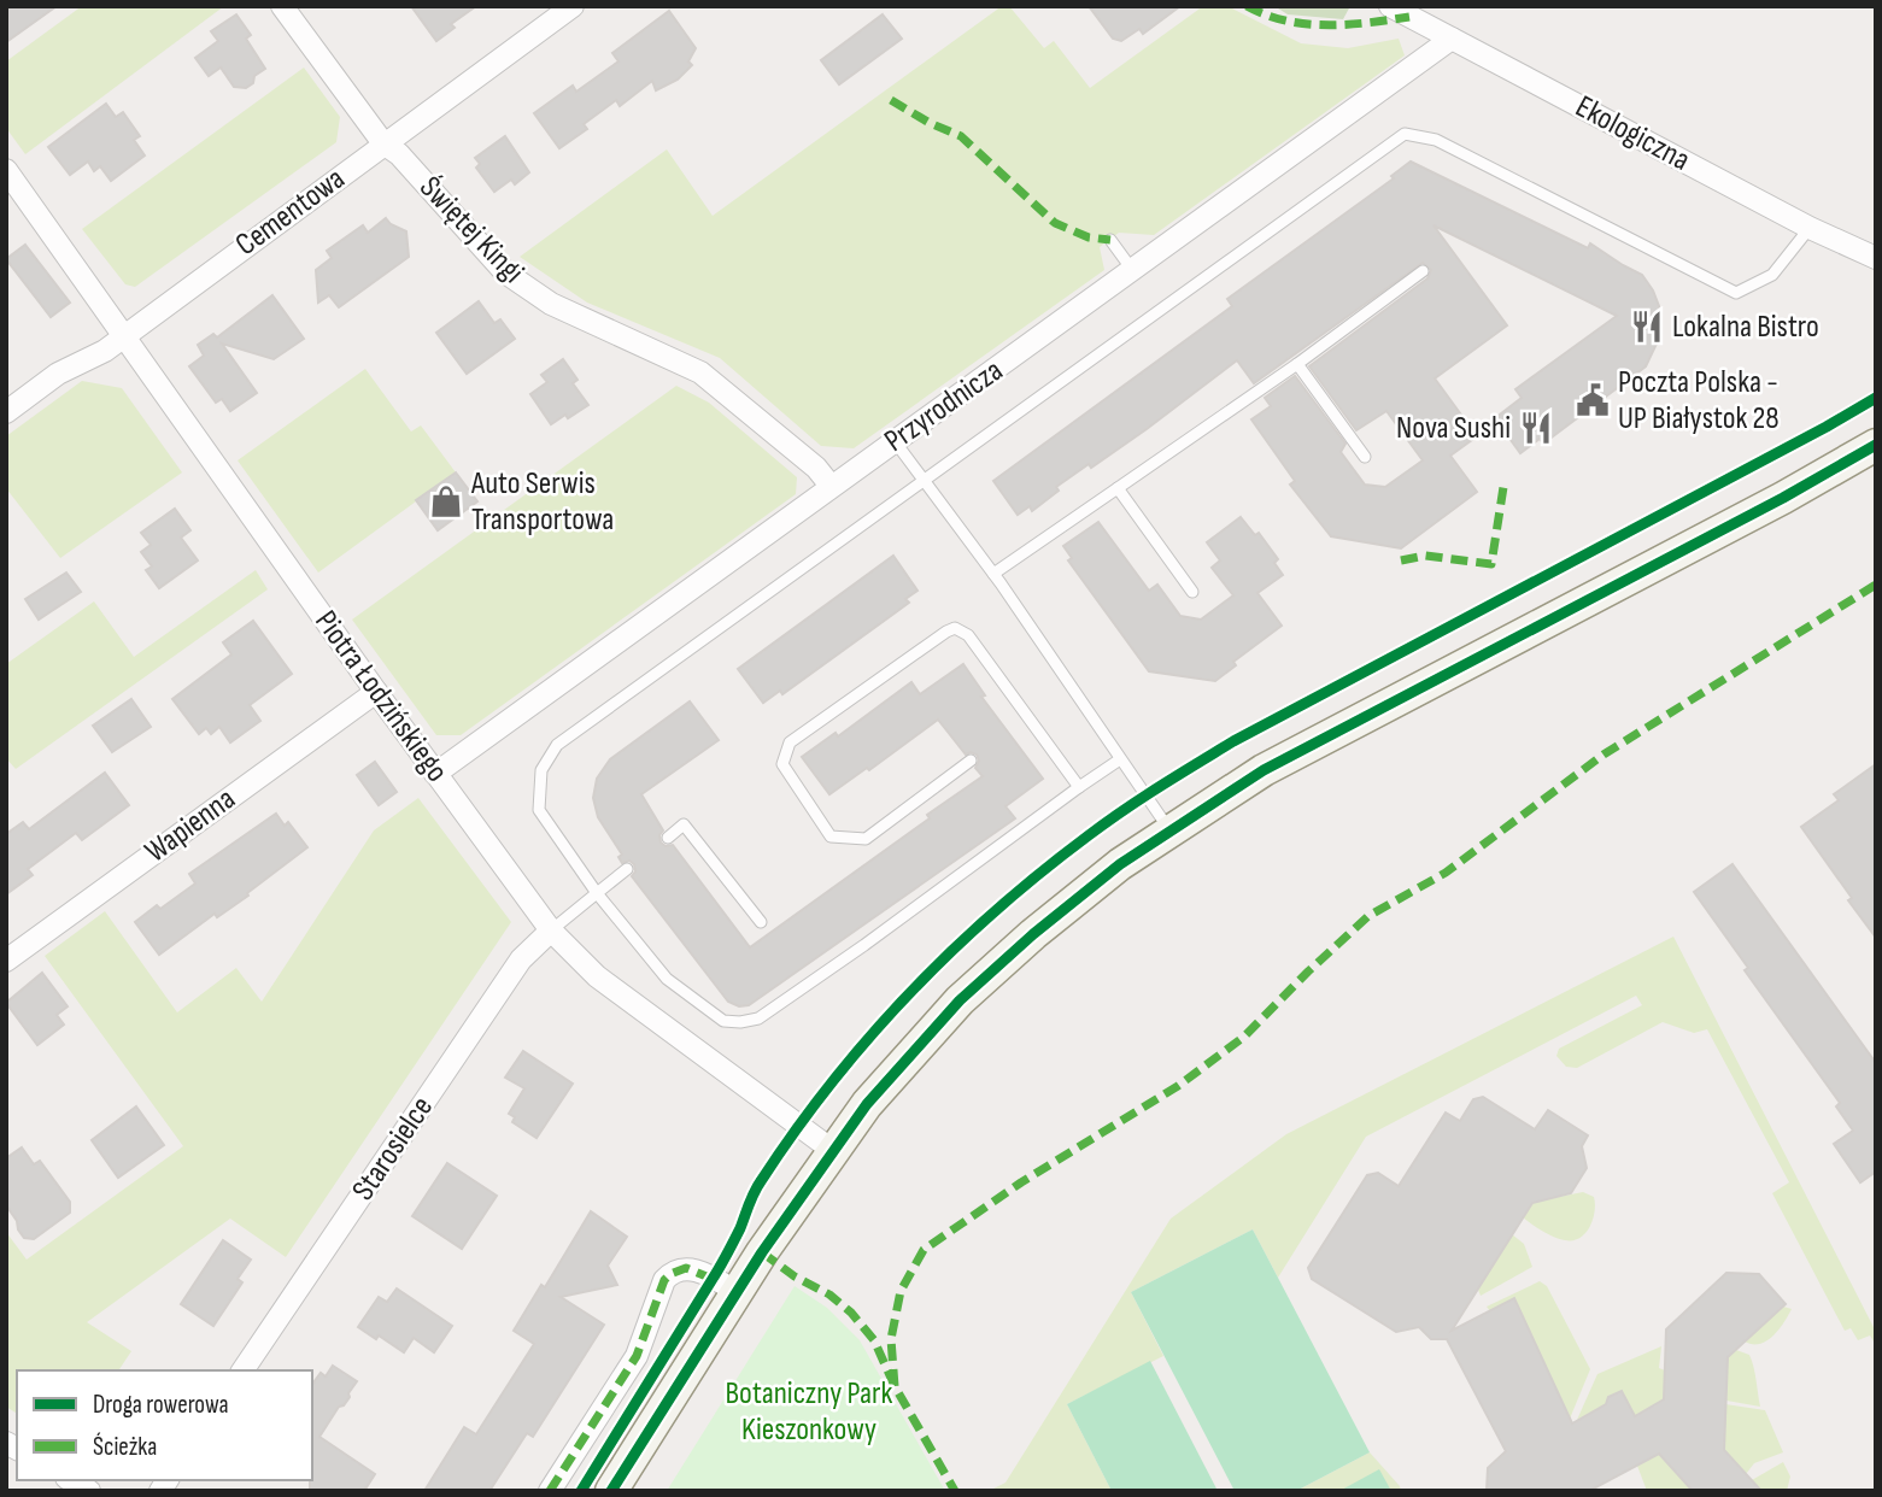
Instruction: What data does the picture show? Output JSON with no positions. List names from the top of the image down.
{
  "streets": {
    "street": [
      "Ekologiczna",
      "Cementowa",
      "Świętej Kingi",
      "Przyrodnicza",
      "Piotra Łodzińskiego",
      "Wapienna",
      "Starosielce"
    ]
  },
  "crossings": [
    ["Ekologiczna", "Przyrodnicza"],
    ["Cementowa", "Świętej Kingi"],
    ["Cementowa", "Piotra Łodzińskiego"],
    ["Świętej Kingi", "Przyrodnicza"],
    ["Przyrodnicza", "Piotra Łodzińskiego"],
    ["Piotra Łodzińskiego", "Wapienna"],
    ["Piotra Łodzińskiego", "Starosielce"]
  ],
  "parks": ["Botaniczny Park Kieszonkowy"],
  "places": {
    "restaurant": ["Lokalna Bistro", "Nova Sushi"],
    "public building": ["Poczta Polska - UP Białystok 28"],
    "shop": ["Auto Serwis Transportowa"]
  },
  "legend": ["Droga rowerowa", "Ścieżka"]
}
